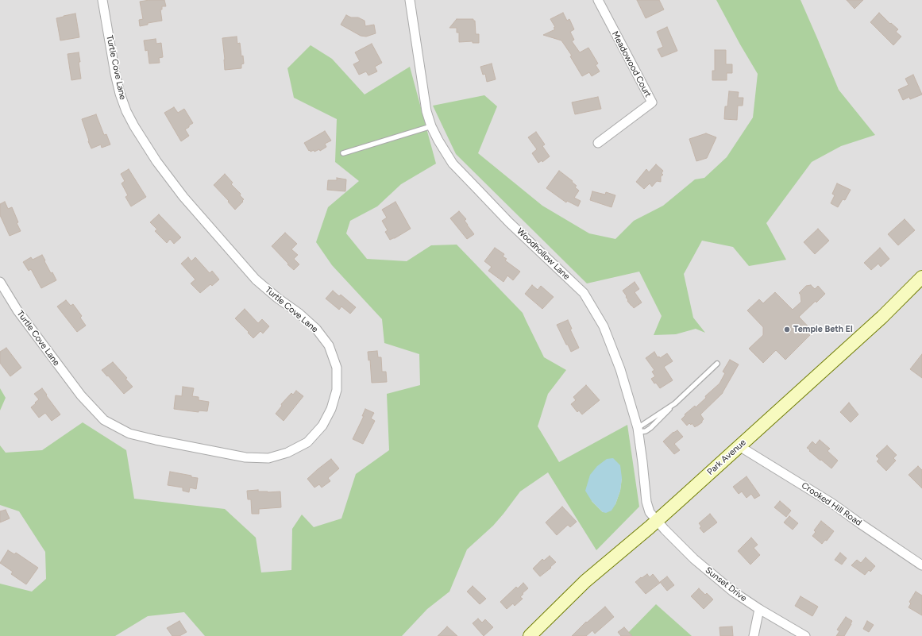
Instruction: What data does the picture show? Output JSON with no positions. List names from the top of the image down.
{
  "streets": {
    "main road": ["Park Avenue"],
    "street": [
      "Meadowood Court",
      "Turtle Cove Lane",
      "Woodhollow Lane",
      "Crooked Hill Road",
      "Sunset Drive"
    ]
  },
  "crossings": [
    ["Woodhollow Lane", "Park Avenue"],
    ["Woodhollow Lane", "Sunset Drive"],
    ["Park Avenue", "Crooked Hill Road"],
    ["Park Avenue", "Sunset Drive"]
  ],
  "places": ["Temple Beth El"]
}
